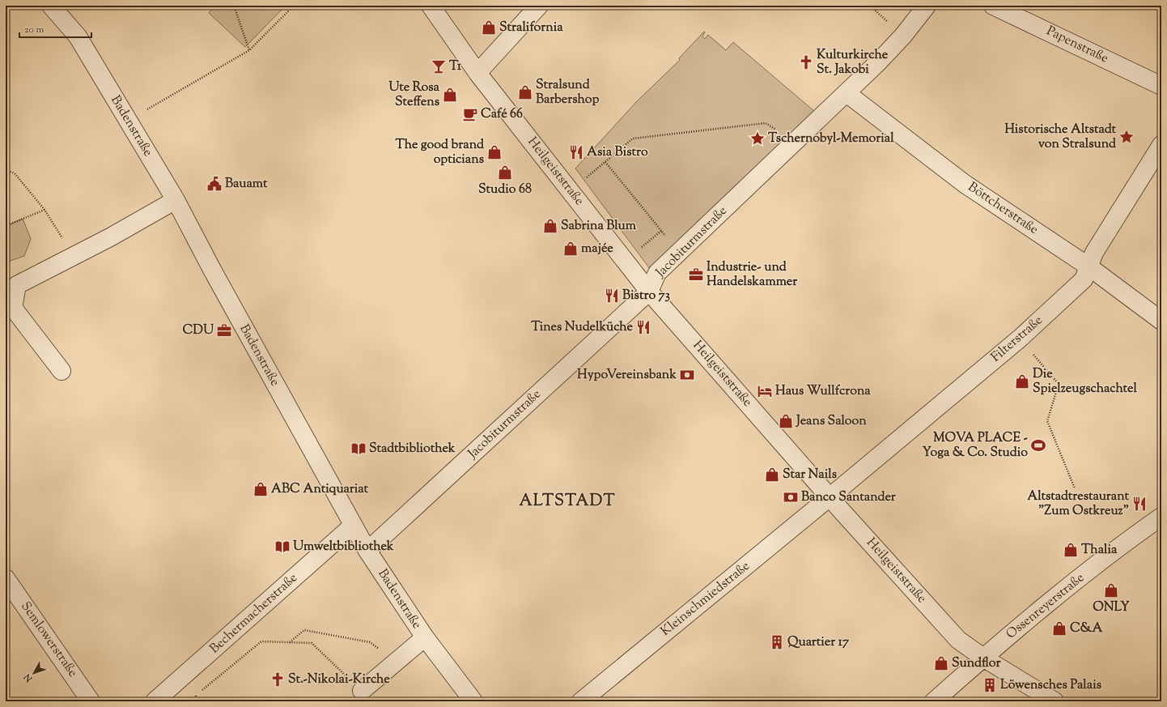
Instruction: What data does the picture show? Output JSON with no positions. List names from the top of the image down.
{
  "streets": {
    "street": [
      "Papenstraße",
      "Badenstraße",
      "Heilgeiststraße",
      "Böttcherstraße",
      "Jacobiturmstraße",
      "Filterstraße",
      "Kleinschmiedstraße",
      "Ossenreyerstraße",
      "Bechermacherstraße",
      "Semlowerstraße"
    ]
  },
  "crossings": [
    ["Badenstraße", "Jacobiturmstraße"],
    ["Badenstraße", "Bechermacherstraße"],
    ["Heilgeiststraße", "Jacobiturmstraße"],
    ["Heilgeiststraße", "Filterstraße"],
    ["Heilgeiststraße", "Kleinschmiedstraße"],
    ["Heilgeiststraße", "Ossenreyerstraße"],
    ["Böttcherstraße", "Jacobiturmstraße"],
    ["Böttcherstraße", "Filterstraße"],
    ["Filterstraße", "Kleinschmiedstraße"]
  ],
  "districts": ["ALTSTADT"],
  "places": {
    "shop": [
      "Stralifornia",
      "Stralsund Barbershop",
      "Ute Rosa Steffens",
      "The good brand opticians",
      "Studio 68",
      "Sabrina Blum",
      "majée",
      "Die Spielzeugschachtel",
      "Jeans Saloon",
      "Star Nails",
      "ABC Antiquariat",
      "Thalia",
      "ONLY",
      "C&A",
      "Sundflor"
    ],
    "church": ["Kulturkirche St. Jakobi", "St.-Nikolai-Kirche"],
    "bar": ["T1"],
    "cafe": ["Café 66"],
    "place": ["Historische Altstadt von Stralsund", "Tschernobyl-Memorial"],
    "restaurant": [
      "Asia Bistro",
      "Bistro 73",
      "Tines Nudelküche",
      "Altstadtrestaurant \"Zum Ostkreuz\""
    ],
    "public building": ["Bauamt"],
    "office": ["Industrie- und Handelskammer", "CDU"],
    "bank": ["HypoVereinsbank", "Banco Santander"],
    "hotel": ["Haus Wullfcrona"],
    "sports": ["MOVA PLACE - Yoga & Co. Studio"],
    "library": ["Stadtbibliothek", "Umweltbibliothek"],
    "building": ["Quartier 17", "Löwensches Palais"]
  },
  "scale_bar": "20 m",
  "north": "bottom left"
}
